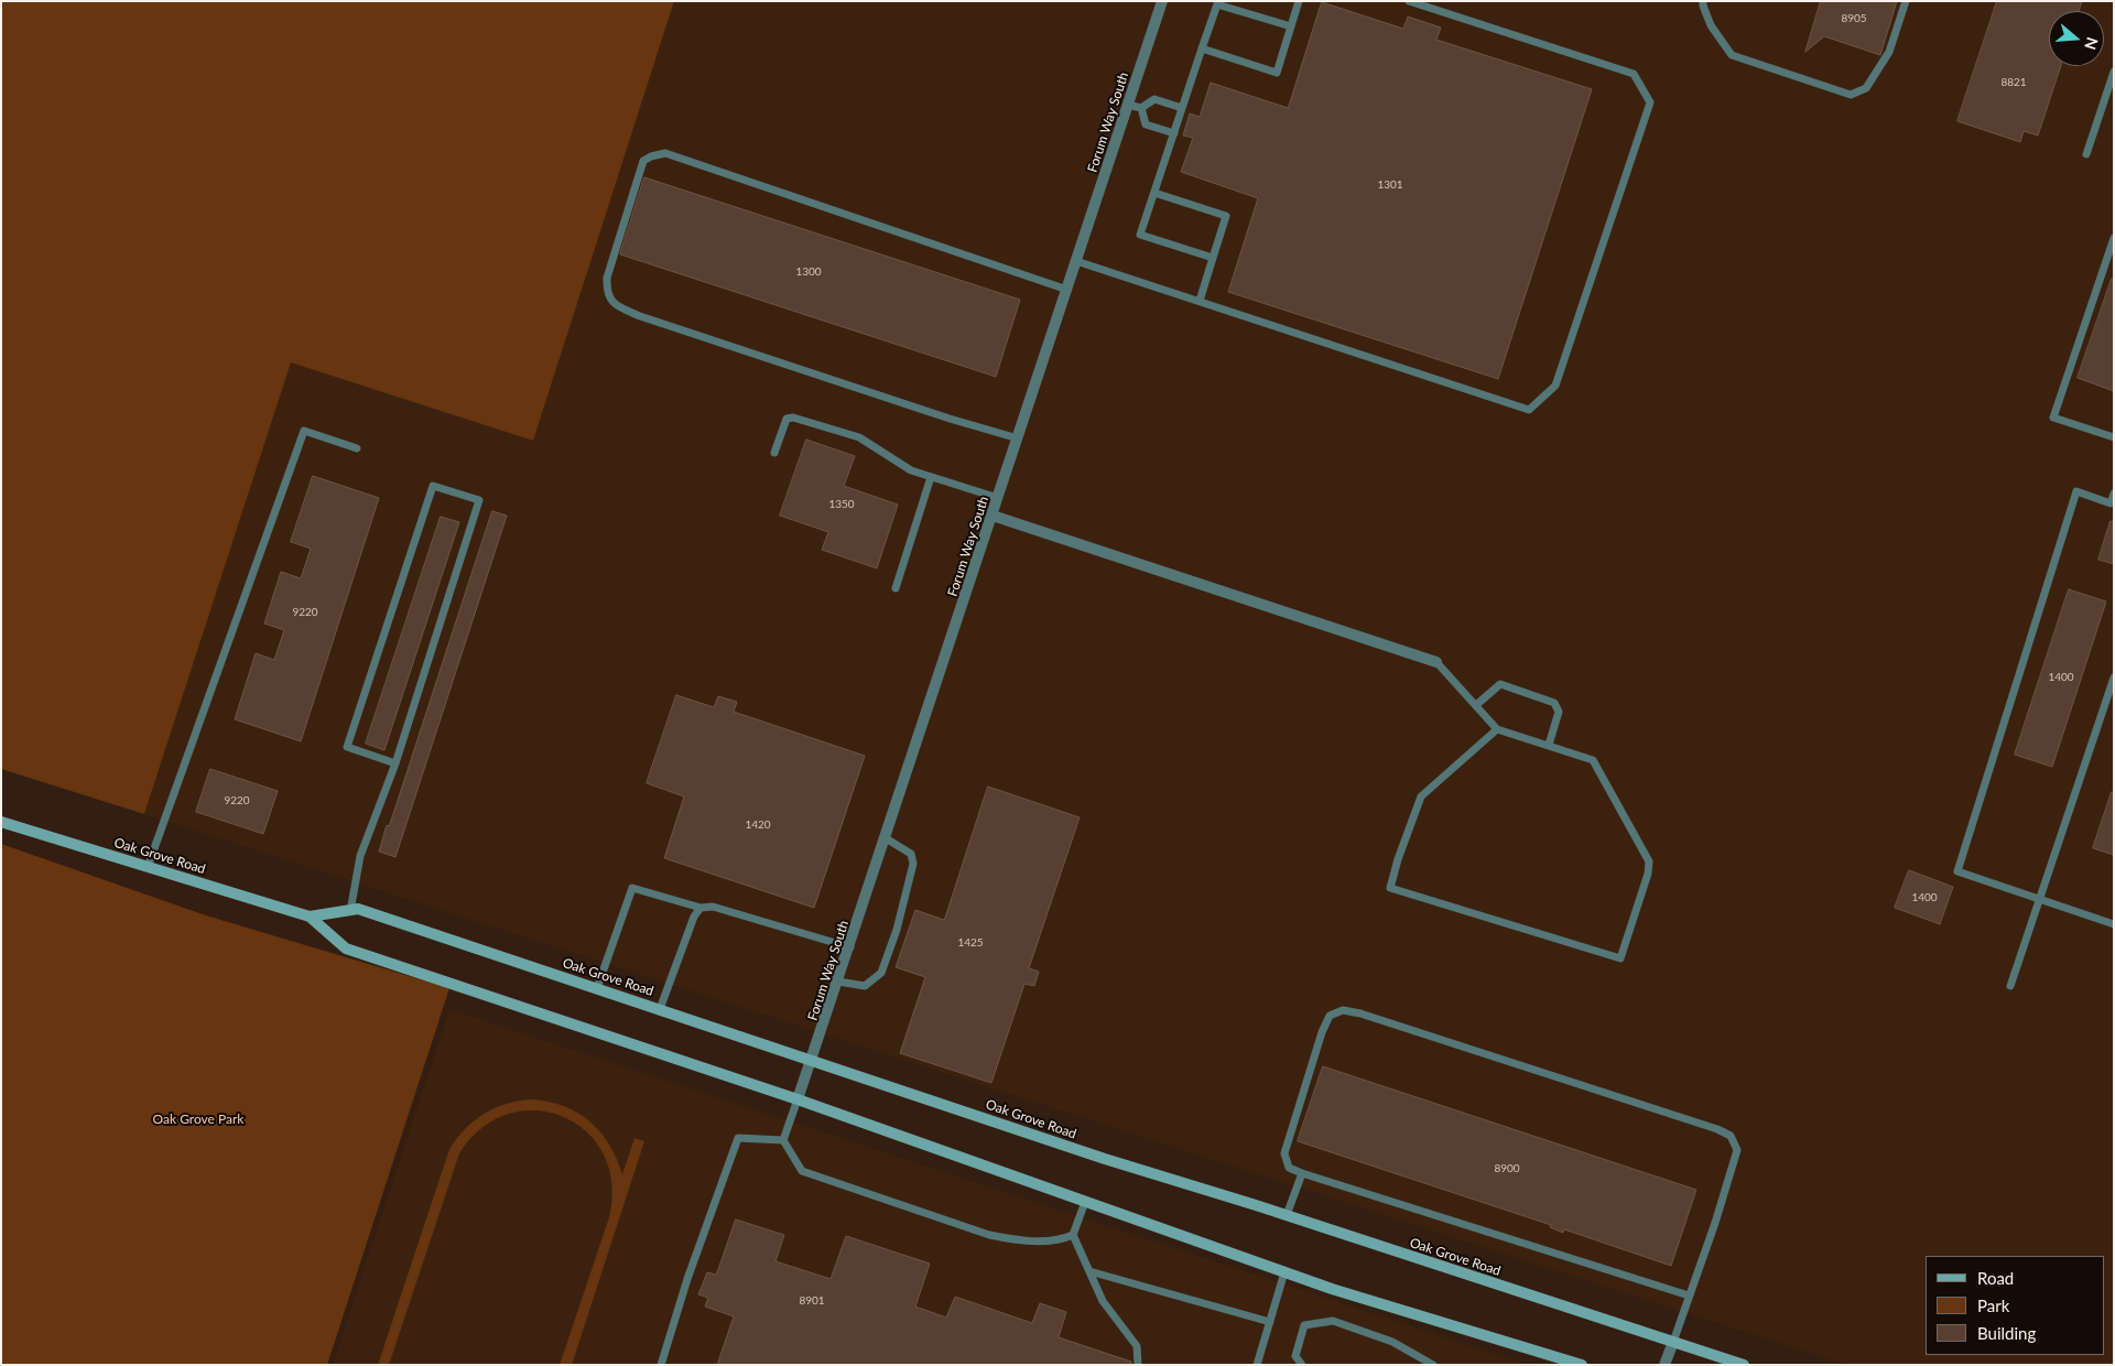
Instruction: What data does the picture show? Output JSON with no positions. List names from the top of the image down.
{
  "streets": {
    "street": ["Forum Way South", "Oak Grove Road"]
  },
  "crossings": [
    ["Forum Way South", "Oak Grove Road"]
  ],
  "parks": ["Oak Grove Park"],
  "house_numbers": [
    "8905",
    "8821",
    "1301",
    "1300",
    "1350",
    "9220",
    "1400",
    "9220",
    "1420",
    "1400",
    "1425",
    "8900",
    "8901"
  ],
  "legend": ["Road", "Park", "Building"],
  "north": "right"
}
